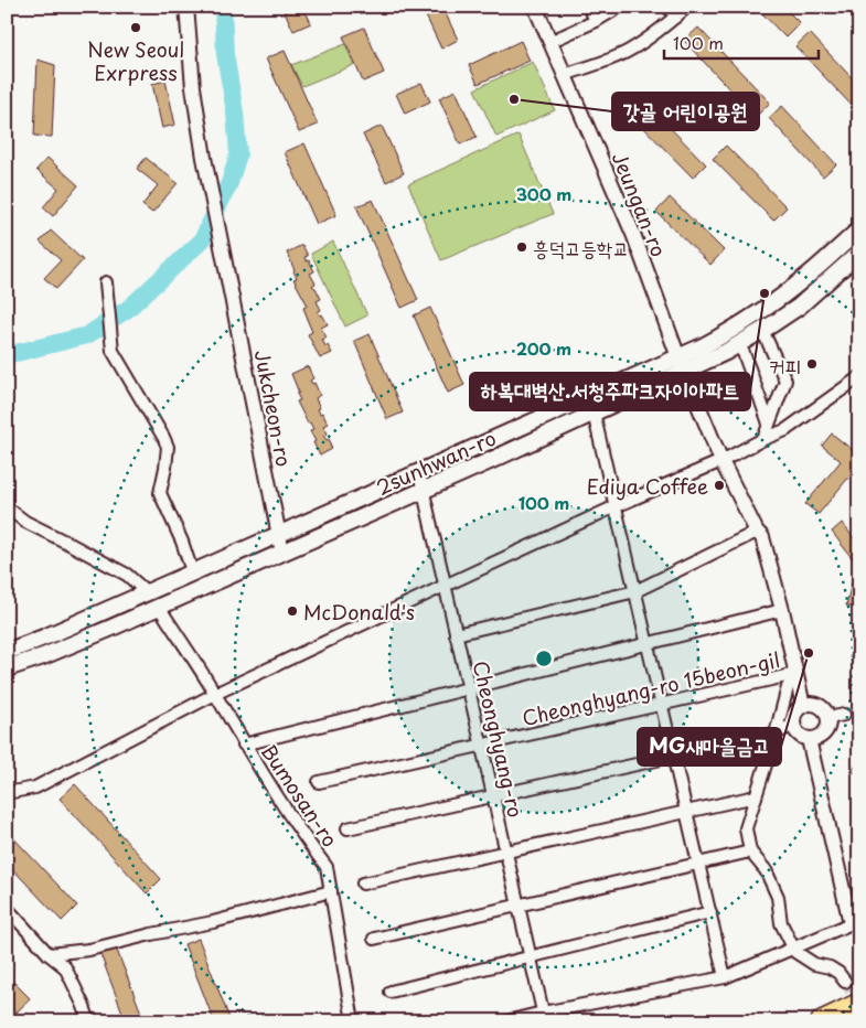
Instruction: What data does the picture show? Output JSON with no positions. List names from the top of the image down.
{
  "streets": {
    "main road": ["2sunhwan-ro"],
    "street": [
      "Jeungan-ro",
      "Jukcheon-ro",
      "Cheonghyang-ro 15beon-gil",
      "Cheonghyang-ro",
      "Bumosan-ro"
    ]
  },
  "crossings": [
    ["Jeungan-ro", "2sunhwan-ro"],
    ["Jeungan-ro", "Cheonghyang-ro 15beon-gil"],
    ["Jukcheon-ro", "2sunhwan-ro"],
    ["2sunhwan-ro", "Cheonghyang-ro"],
    ["2sunhwan-ro", "Bumosan-ro"],
    ["Cheonghyang-ro 15beon-gil", "Cheonghyang-ro"]
  ],
  "places": [
    "New Seoul Exrpress",
    "갓골 어린이공원",
    "흥덕고등학교",
    "하복대벽산.서청주파크자이아파트",
    "커피",
    "Ediya Coffee",
    "McDonald's",
    "MG새마을금고"
  ],
  "scale_bar": "100 m",
  "rings": ["300 m", "200 m", "100 m"]
}
